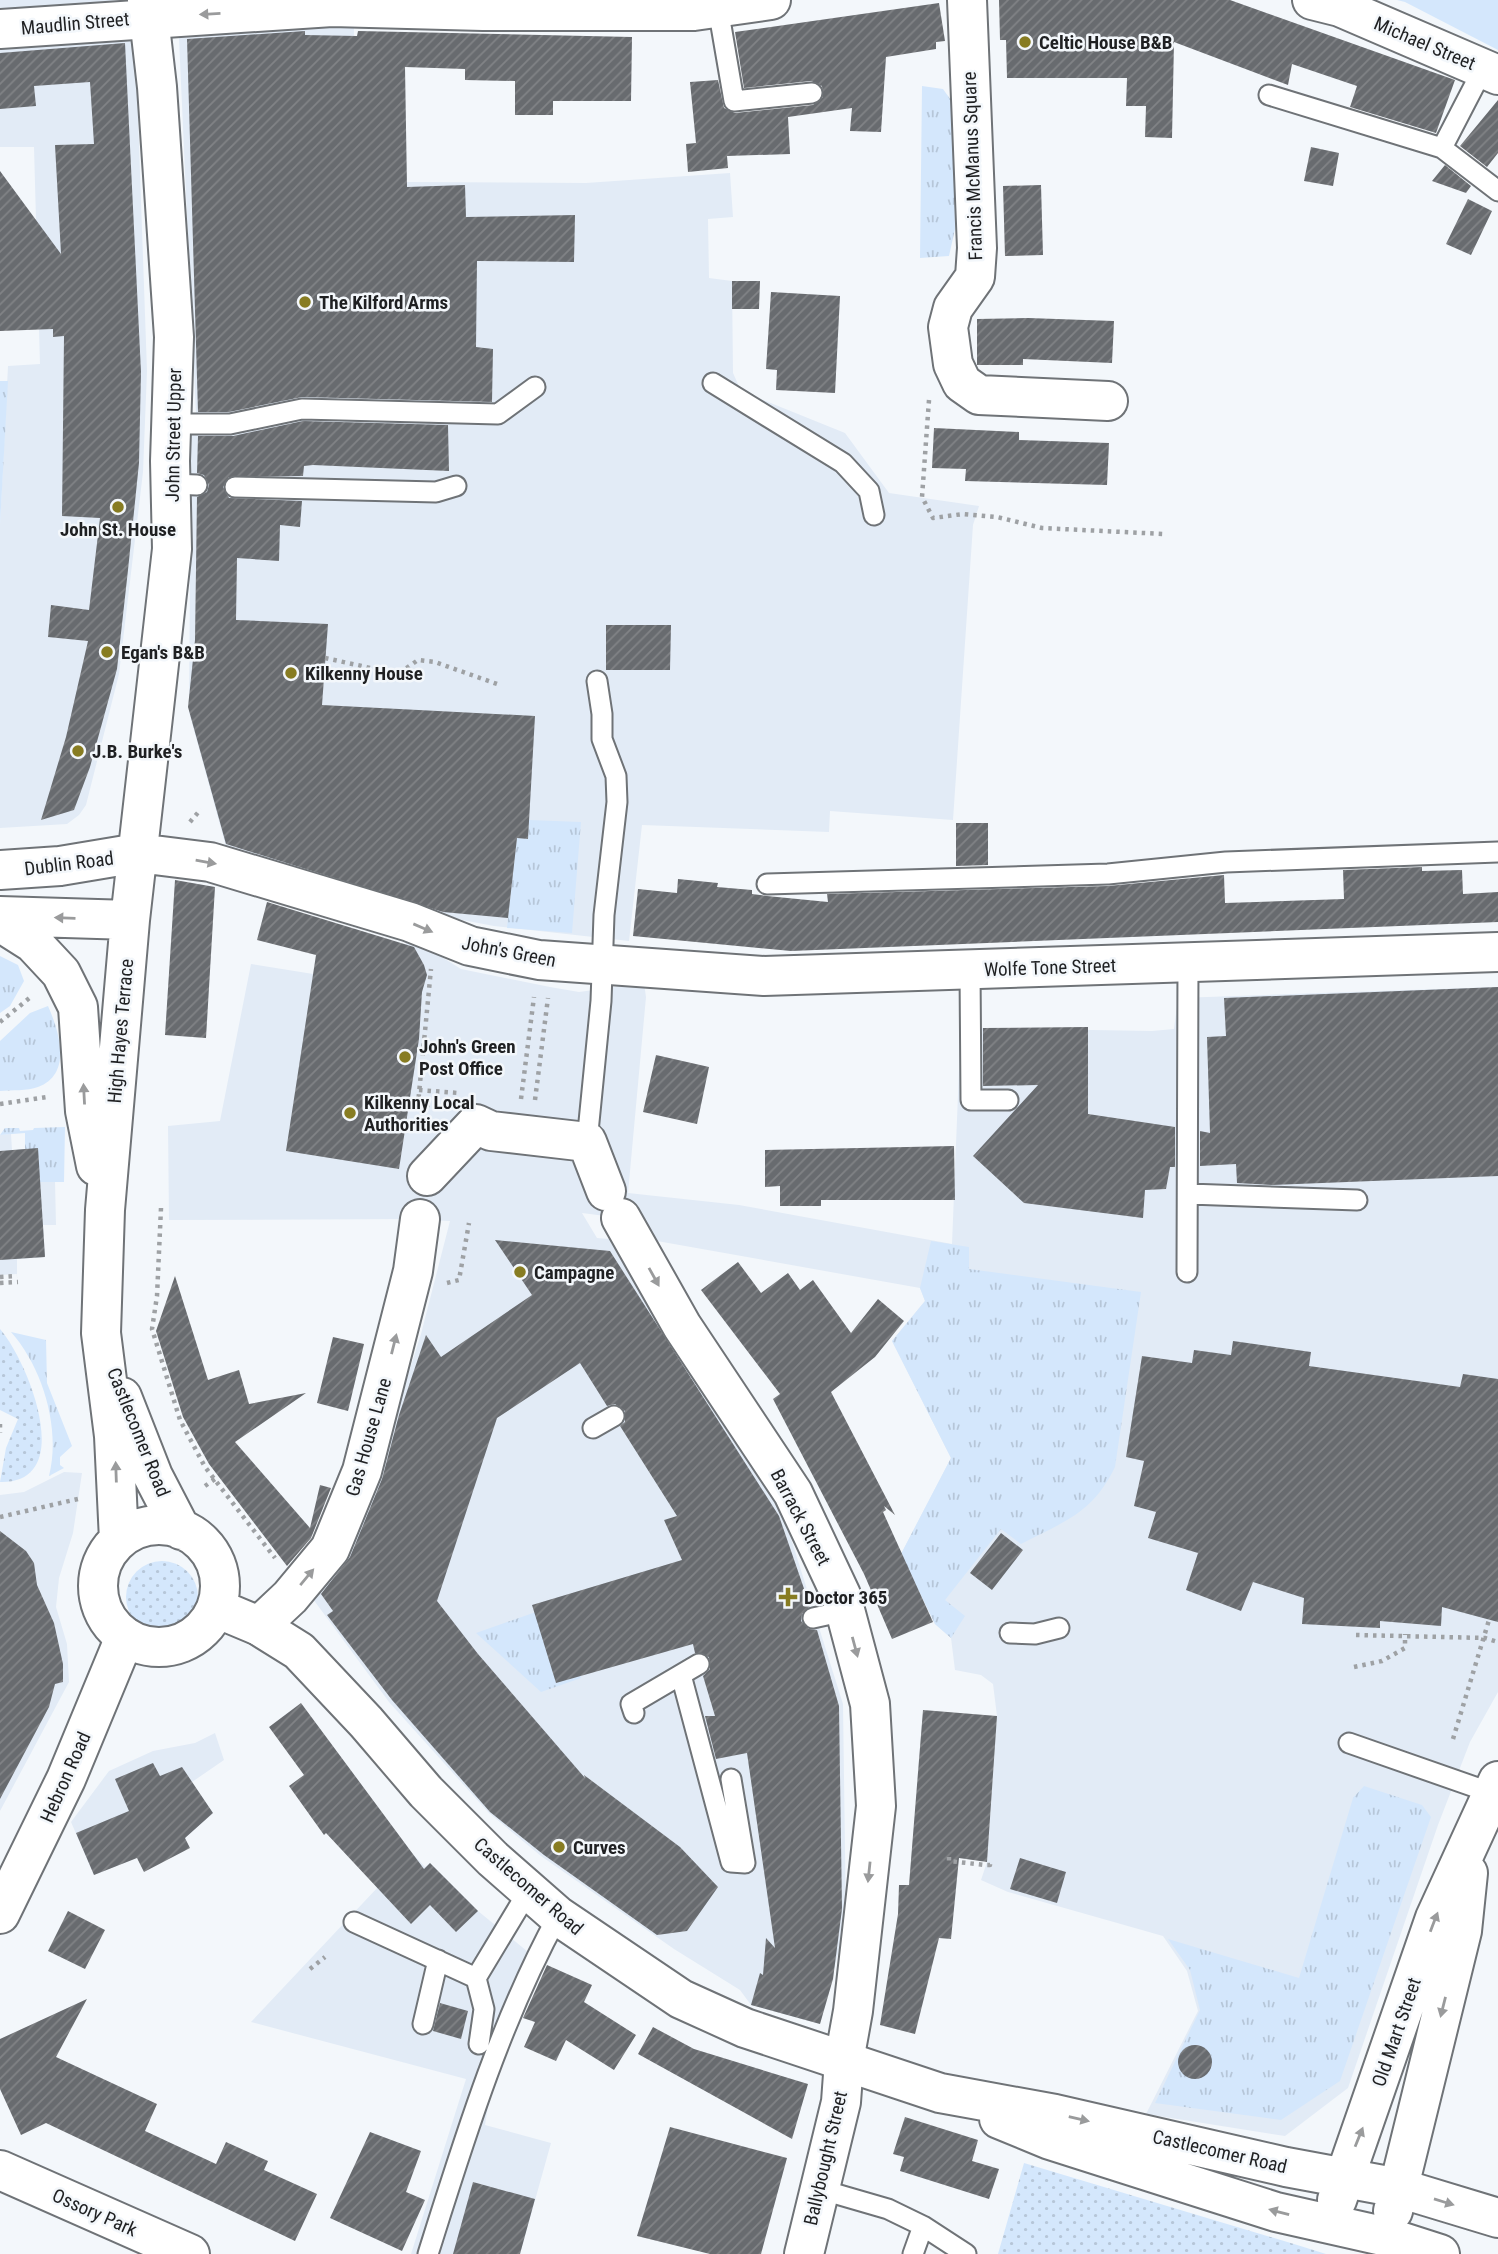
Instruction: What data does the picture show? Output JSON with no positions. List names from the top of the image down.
{
  "streets": {
    "main road": [
      "Maudlin Street",
      "Michael Street",
      "Francis McManus Square",
      "John Street Upper",
      "Dublin Road",
      "John's Green",
      "Wolfe Tone Street",
      "High Hayes Terrace",
      "Castlecomer Road",
      "Gas House Lane",
      "Barrack Street",
      "Hebron Road",
      "Old Mart Street",
      "Ballybought Street",
      "Ossory Park"
    ]
  },
  "crossings": [
    ["Maudlin Street", "John Street Upper"],
    ["John Street Upper", "Dublin Road"],
    ["John Street Upper", "John's Green"],
    ["John Street Upper", "High Hayes Terrace"],
    ["Dublin Road", "John's Green"],
    ["Dublin Road", "High Hayes Terrace"],
    ["John's Green", "Wolfe Tone Street"],
    ["John's Green", "High Hayes Terrace"],
    ["High Hayes Terrace", "Castlecomer Road"],
    ["Castlecomer Road", "Gas House Lane"],
    ["Castlecomer Road", "Barrack Street"],
    ["Castlecomer Road", "Hebron Road"],
    ["Castlecomer Road", "Old Mart Street"],
    ["Castlecomer Road", "Ballybought Street"],
    ["Barrack Street", "Ballybought Street"]
  ],
  "one_way": ["John's Green", "Gas House Lane", "Barrack Street"],
  "places": {
    "other": [
      "Celtic House B&B",
      "The Kilford Arms",
      "John St. House",
      "Egan's B&B",
      "Kilkenny House",
      "J.B. Burke's",
      "John's Green Post Office",
      "Kilkenny Local Authorities",
      "Campagne",
      "Curves"
    ],
    "health": ["Doctor 365"]
  }
}
